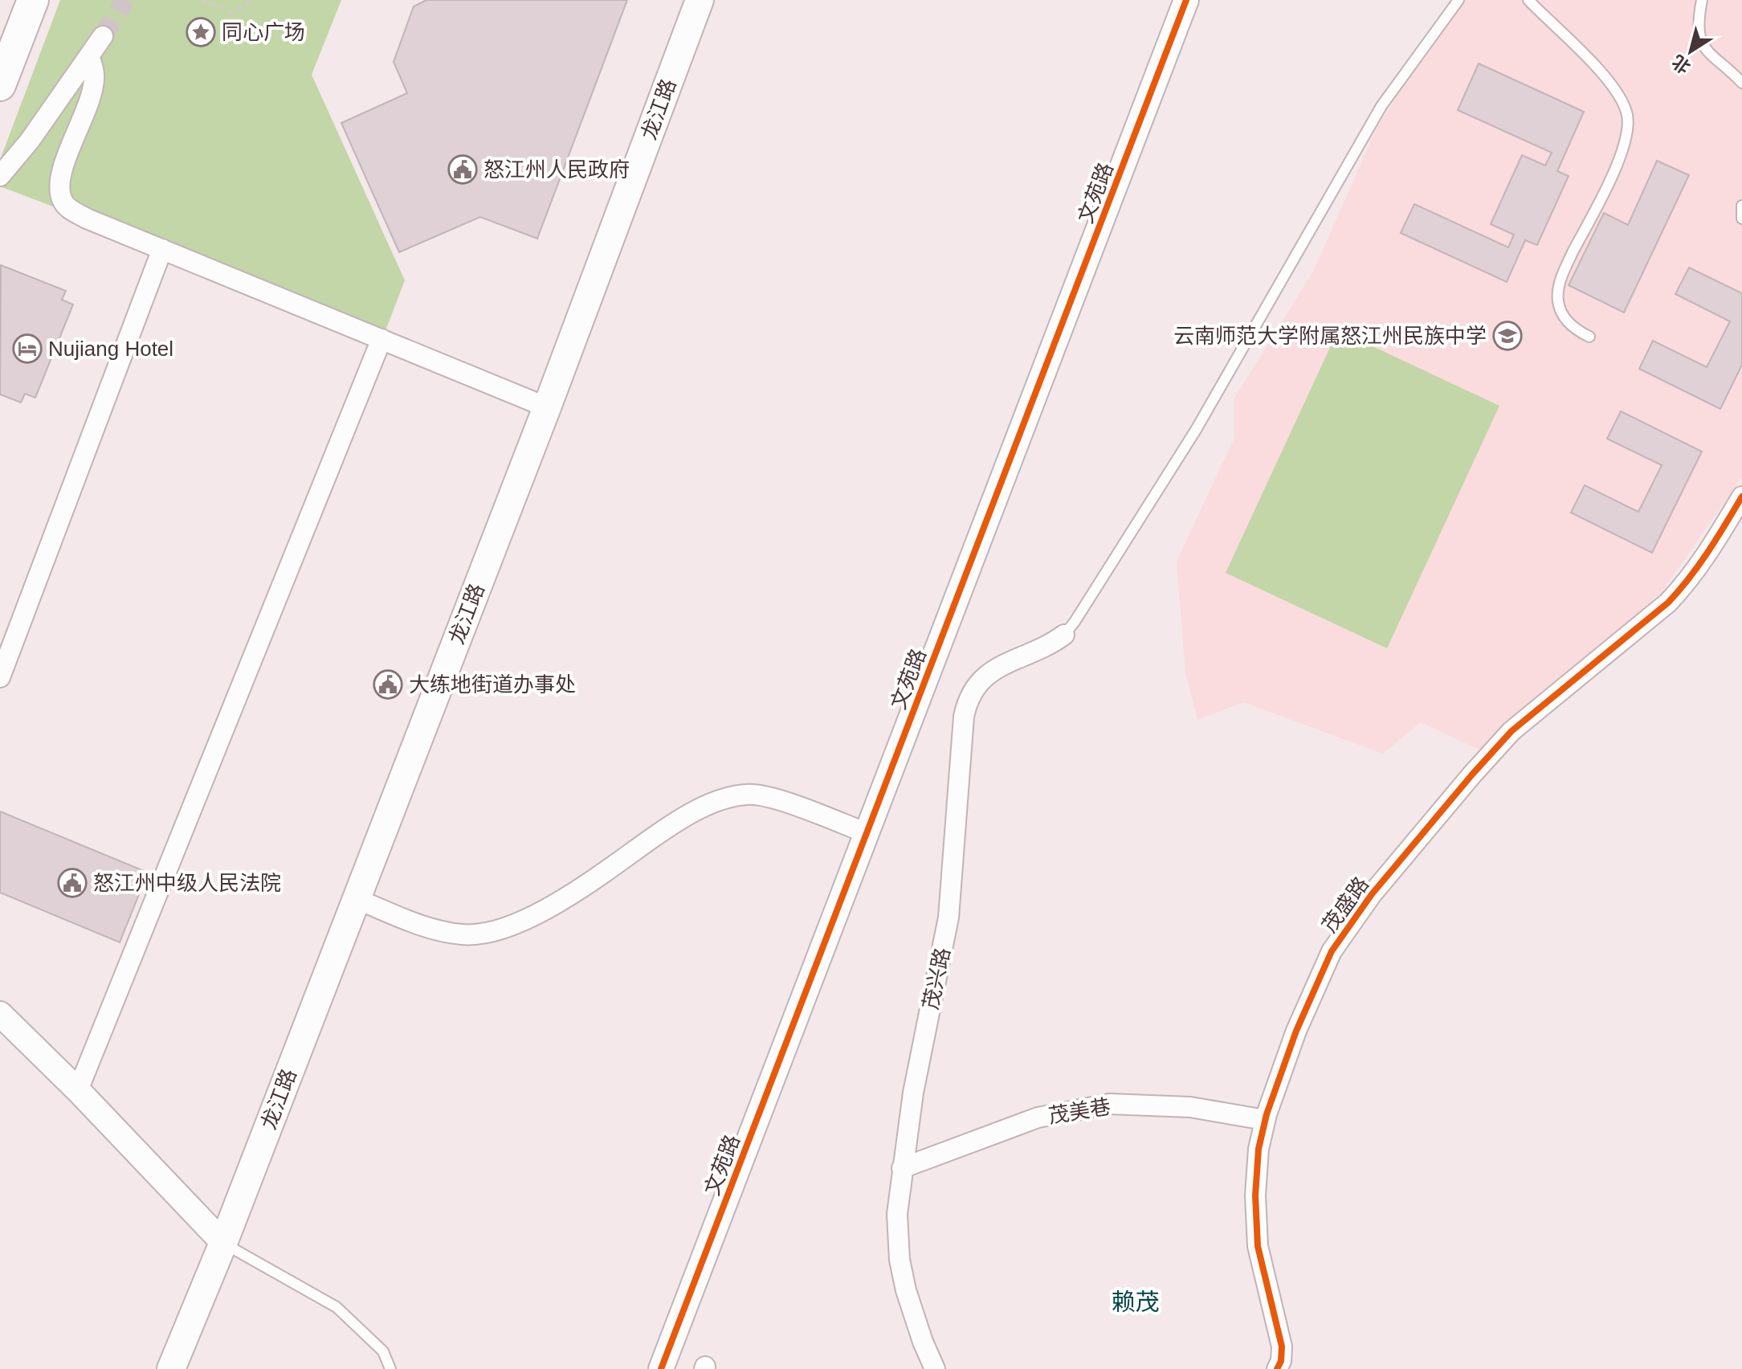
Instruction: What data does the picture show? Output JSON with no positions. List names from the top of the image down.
{
  "streets": {
    "main road": ["龙江路"],
    "street": [
      "文苑路",
      "茂盛路",
      "茂兴路",
      "茂美巷"
    ]
  },
  "crossings": [
    ["茂盛路", "茂美巷"],
    ["茂兴路", "茂美巷"]
  ],
  "districts": ["赖茂"],
  "places": {
    "place": ["同心广场"],
    "public building": ["怒江州人民政府", "大练地街道办事处", "怒江州中级人民法院"],
    "school or university": ["云南师范大学附属怒江州民族中学"],
    "hotel": ["Nujiang Hotel"]
  },
  "north": "bottom left"
}
